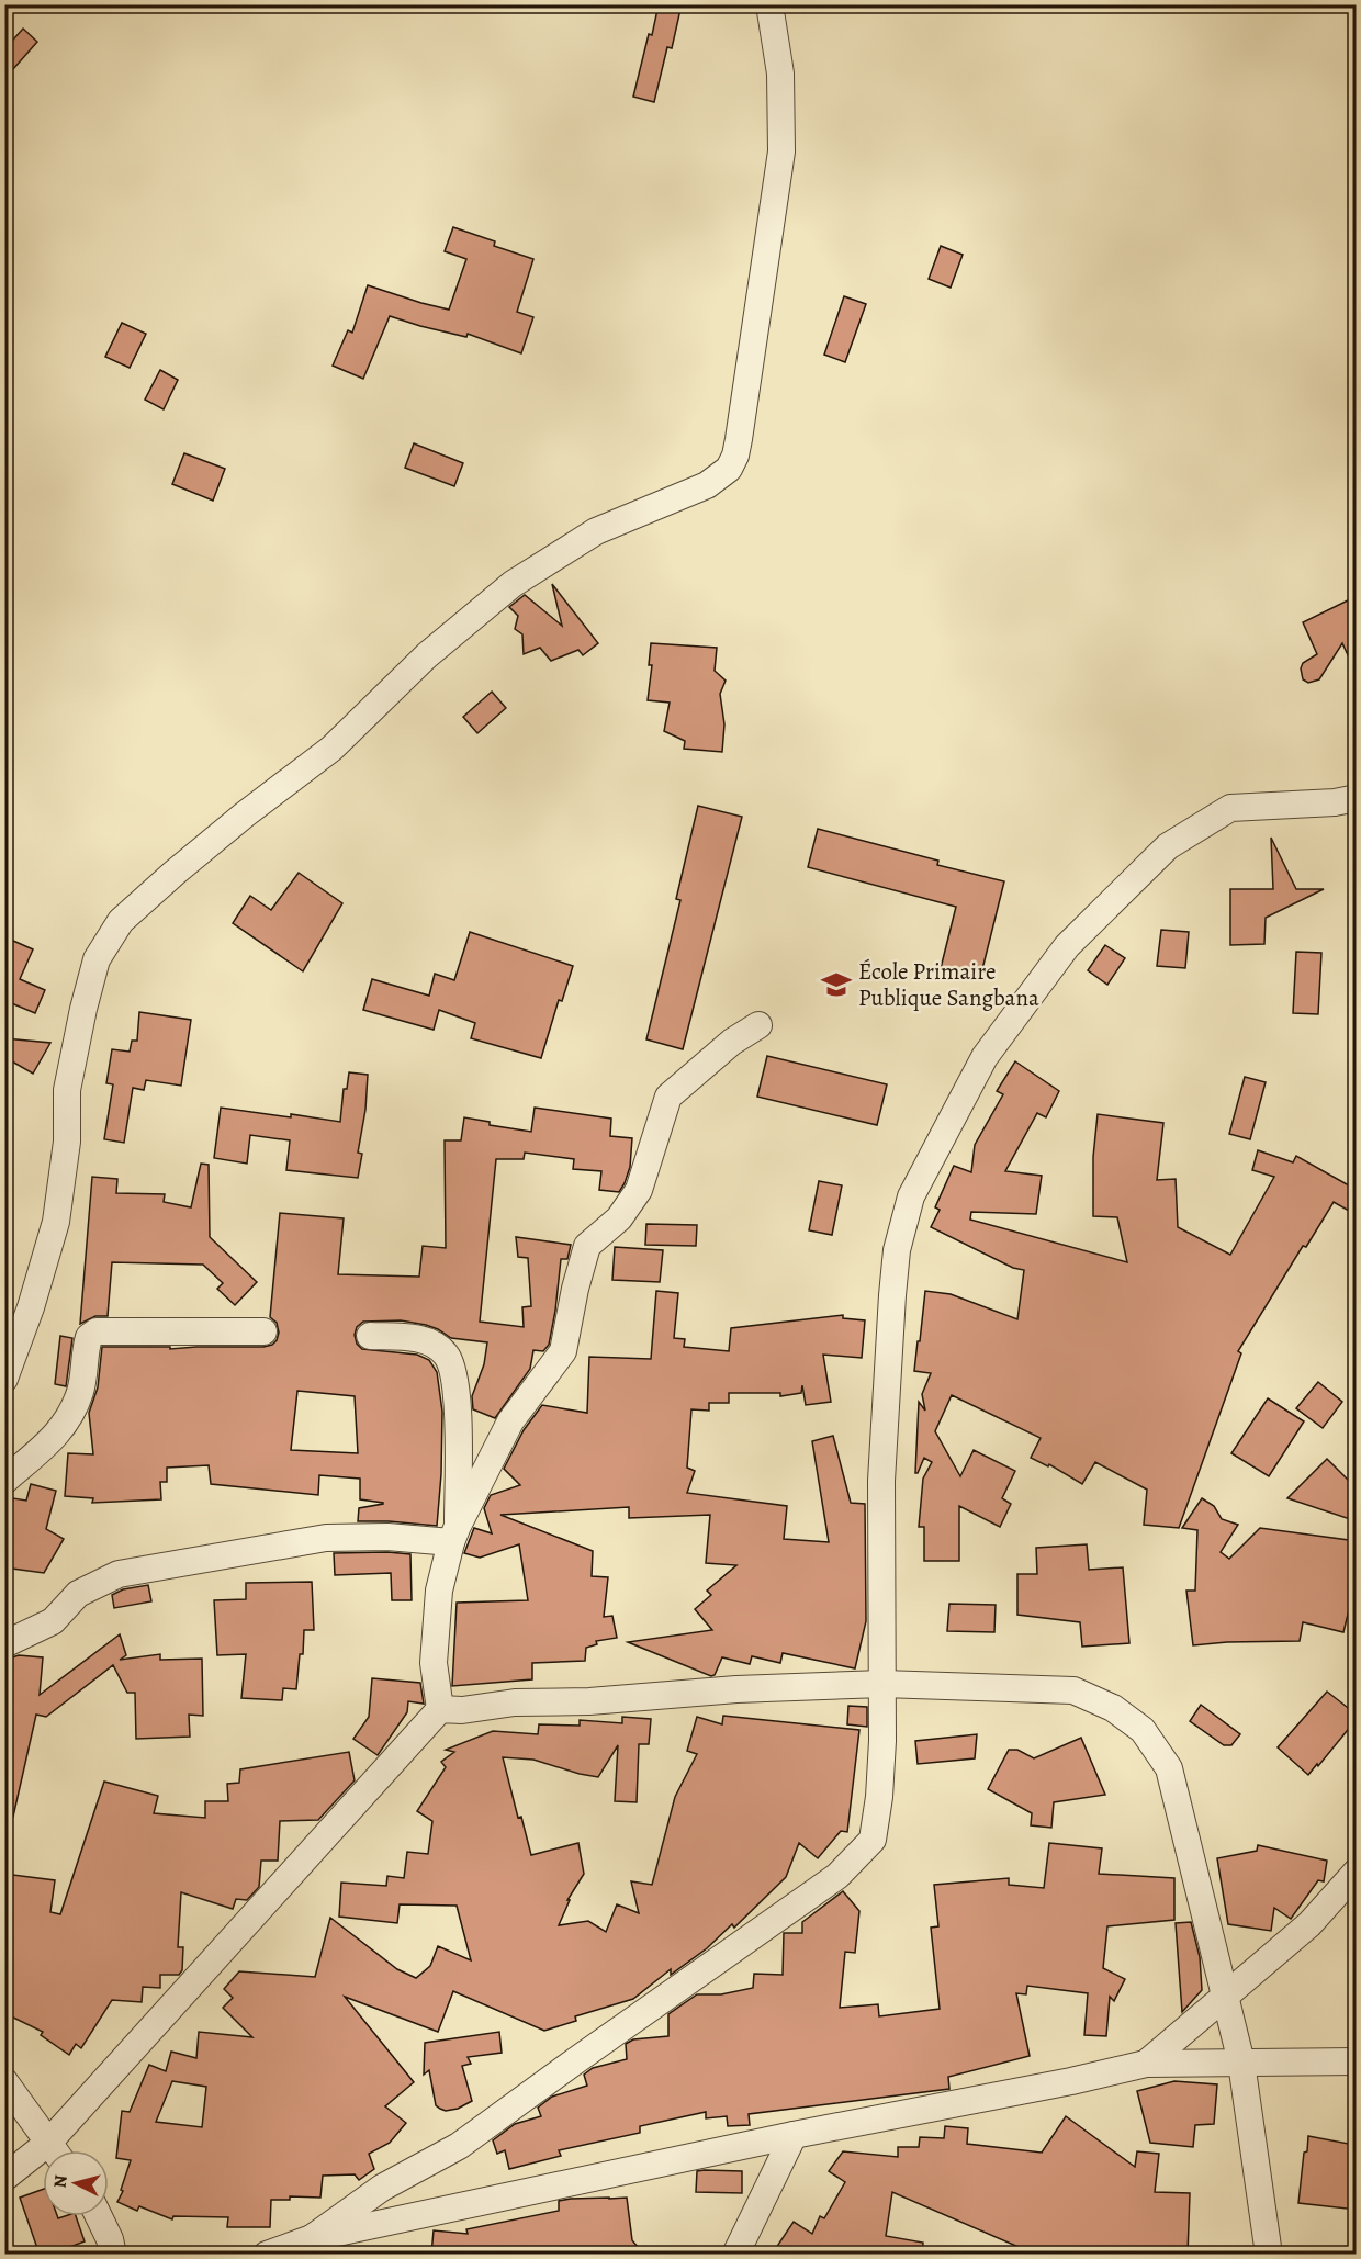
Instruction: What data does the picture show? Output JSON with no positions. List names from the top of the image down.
{
  "places": {
    "school or university": ["École Primaire Publique Sangbana"]
  },
  "north": "left"
}
